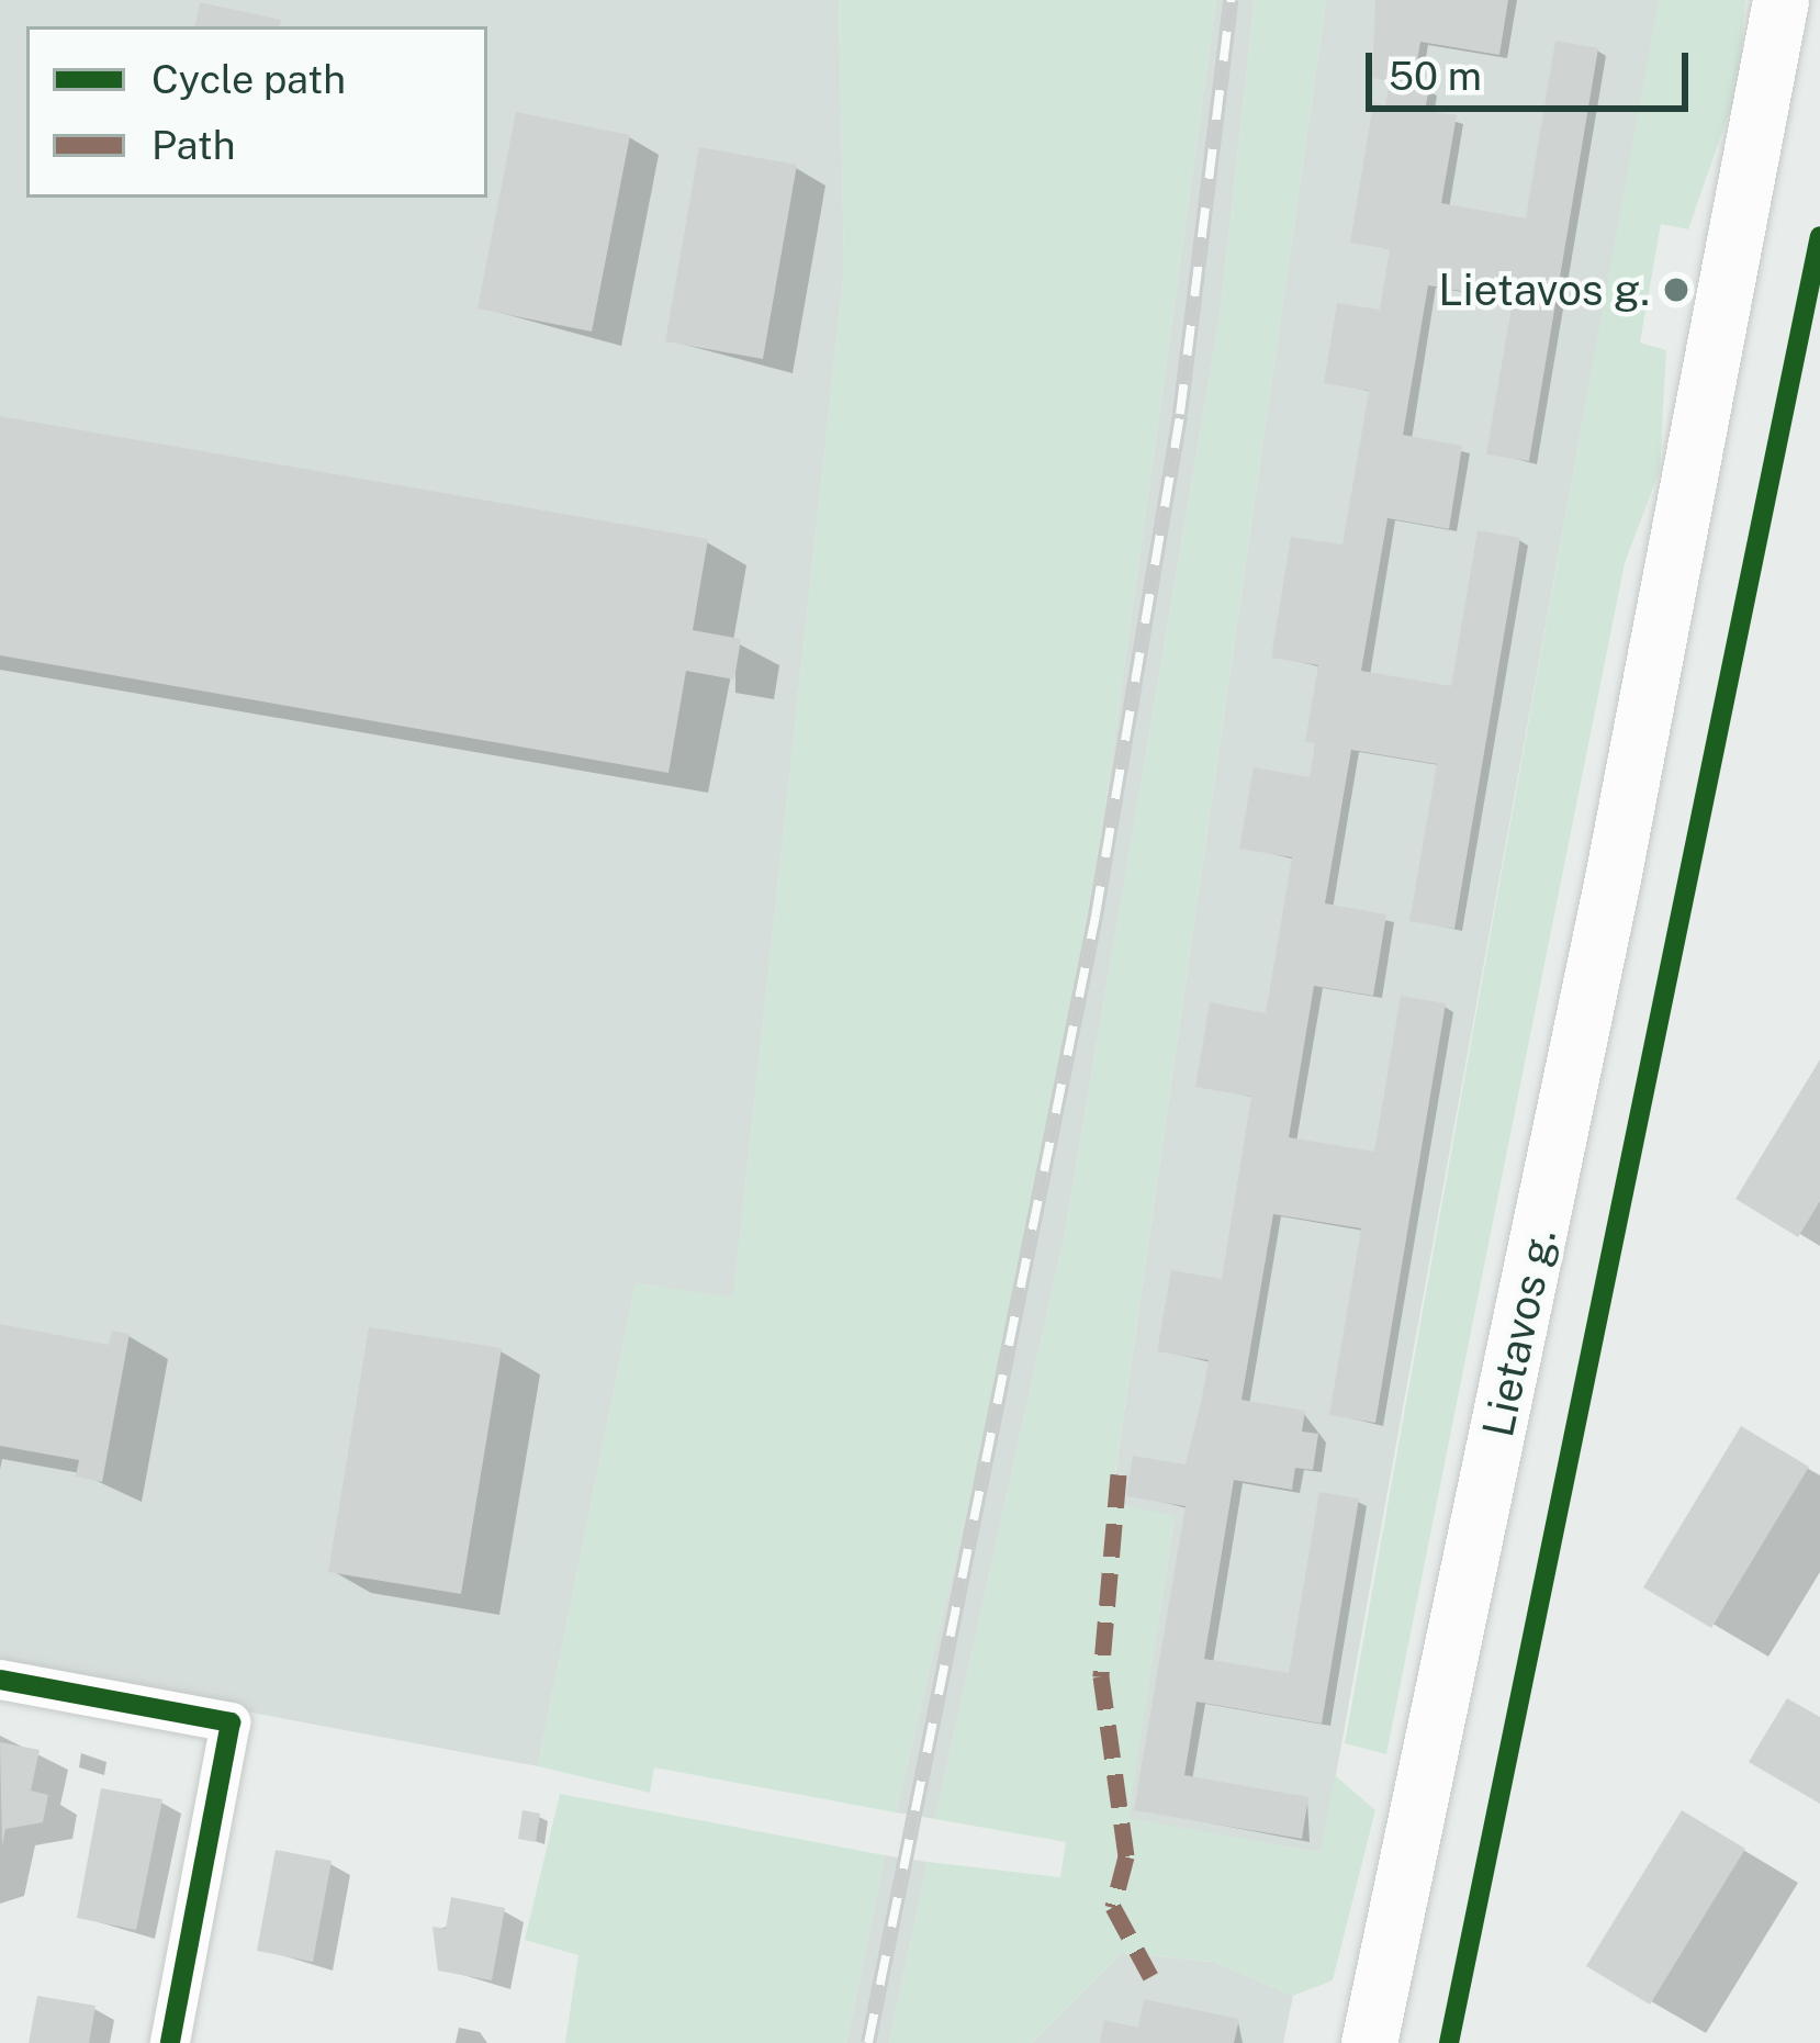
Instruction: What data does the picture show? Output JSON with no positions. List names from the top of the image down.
{
  "streets": {
    "main road": ["Lietavos g."]
  },
  "places": ["Lietavos g."],
  "legend": ["Cycle path", "Path"],
  "scale_bar": "50 m"
}
